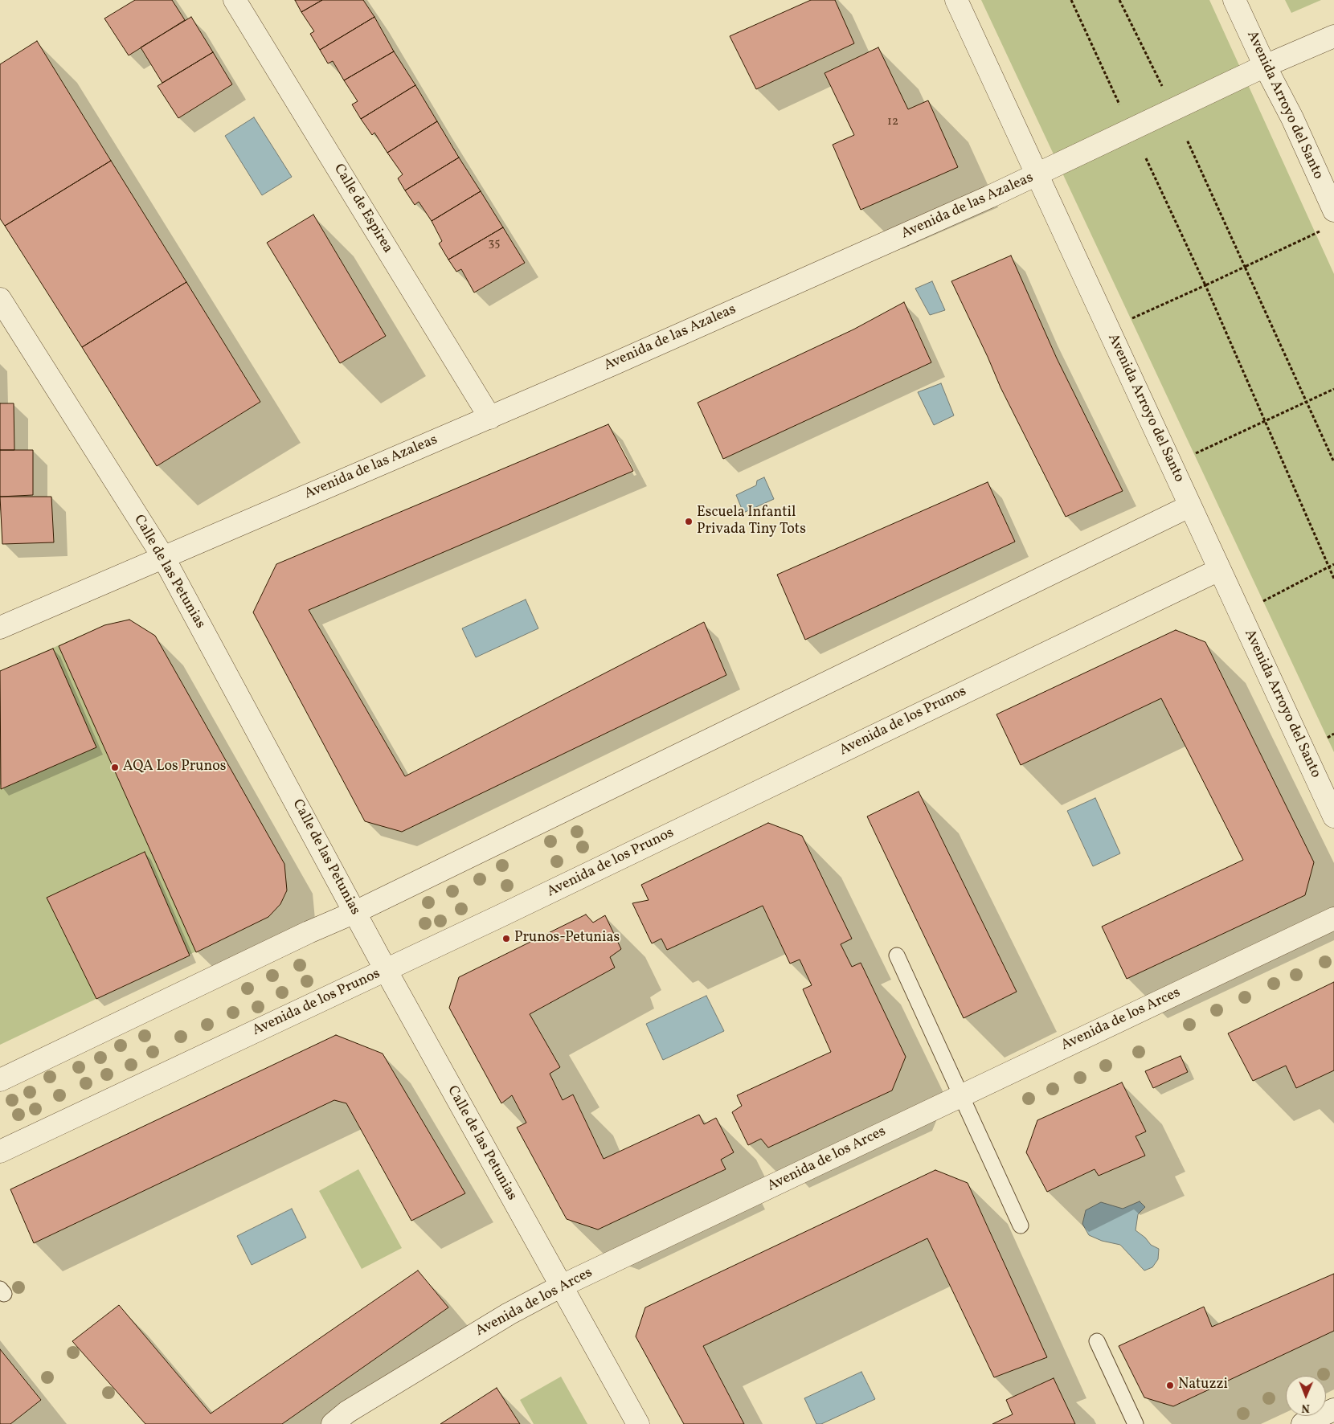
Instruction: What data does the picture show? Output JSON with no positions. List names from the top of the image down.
{
  "streets": {
    "street": [
      "Avenida Arroyo del Santo",
      "Avenida de las Azaleas",
      "Calle de Espirea",
      "Calle de las Petunias",
      "Avenida de los Prunos",
      "Avenida de los Arces"
    ]
  },
  "crossings": [
    ["Avenida Arroyo del Santo", "Avenida de las Azaleas"],
    ["Avenida Arroyo del Santo", "Avenida de los Prunos"],
    ["Avenida de las Azaleas", "Calle de Espirea"],
    ["Avenida de las Azaleas", "Calle de las Petunias"],
    ["Calle de las Petunias", "Avenida de los Prunos"],
    ["Calle de las Petunias", "Avenida de los Arces"]
  ],
  "places": [
    "Escuela Infantil Privada Tiny Tots",
    "AQA Los Prunos",
    "Prunos-Petunias",
    "Natuzzi"
  ],
  "house_numbers": ["12", "35"],
  "north": "bottom"
}
